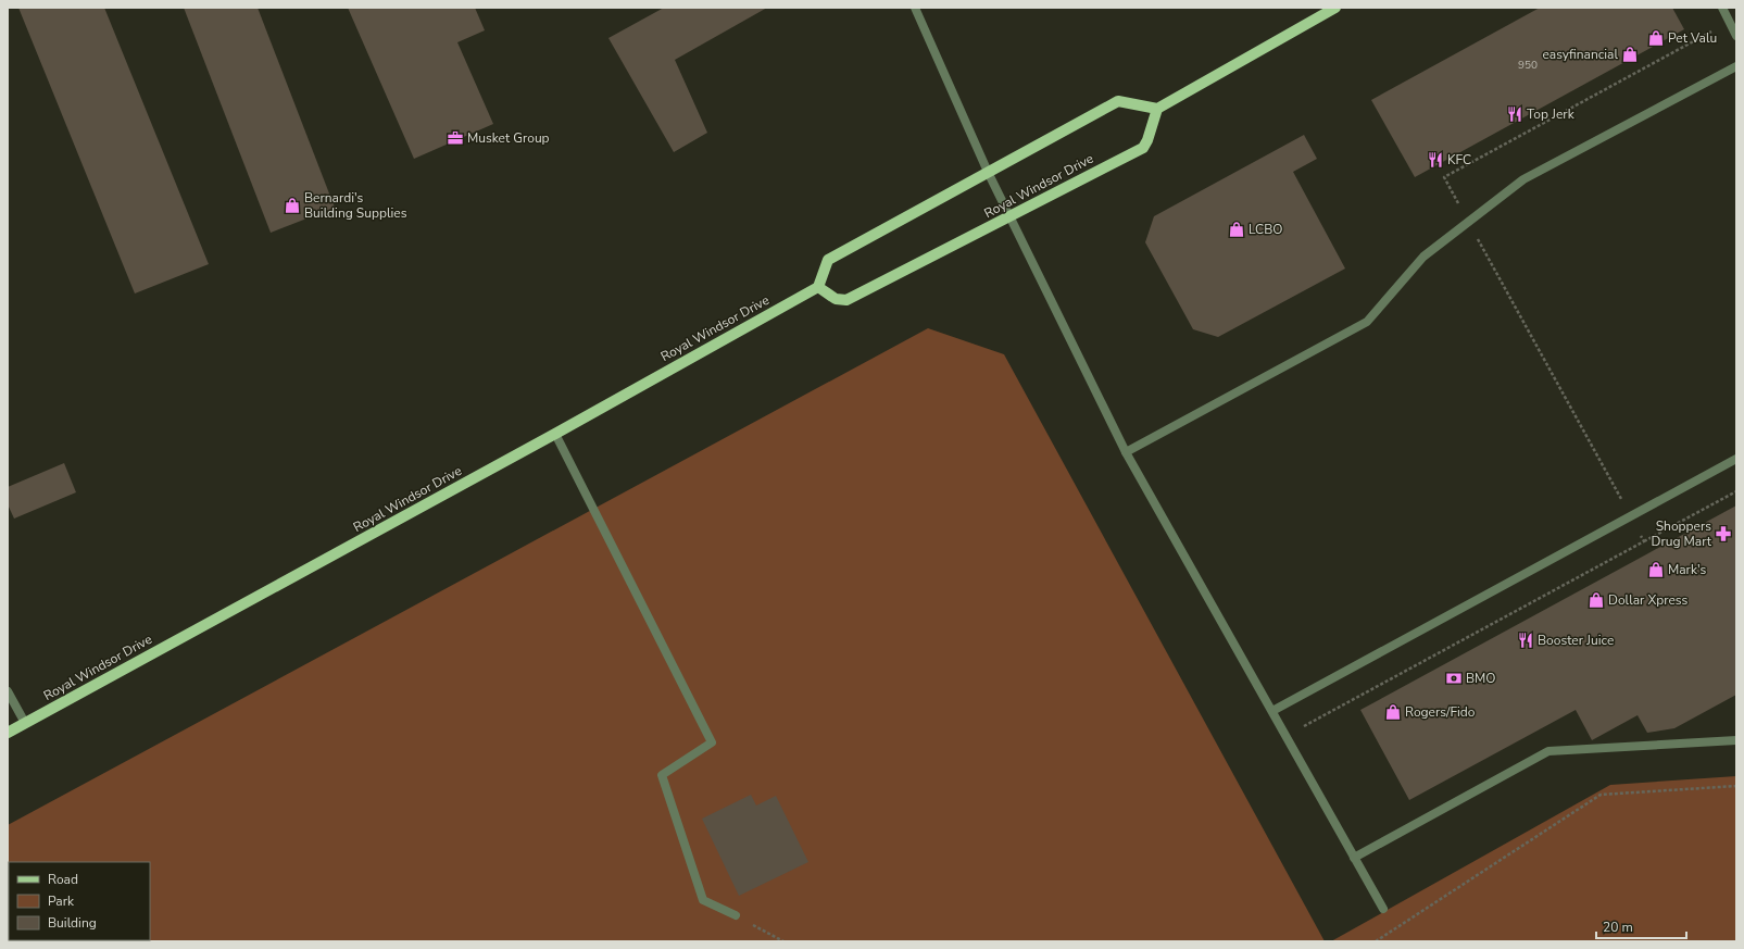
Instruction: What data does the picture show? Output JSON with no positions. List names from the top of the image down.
{
  "streets": {
    "main road": ["Royal Windsor Drive"]
  },
  "places": {
    "shop": [
      "Pet Valu",
      "easyfinancial",
      "Bernardi's Building Supplies",
      "LCBO",
      "Mark's",
      "Dollar Xpress",
      "Rogers/Fido"
    ],
    "restaurant": ["Top Jerk", "KFC", "Booster Juice"],
    "office": ["Musket Group"],
    "pharmacy": ["Shoppers Drug Mart"],
    "bank": ["BMO"]
  },
  "house_numbers": ["950"],
  "legend": ["Road", "Park", "Building"],
  "scale_bar": "20 m"
}
